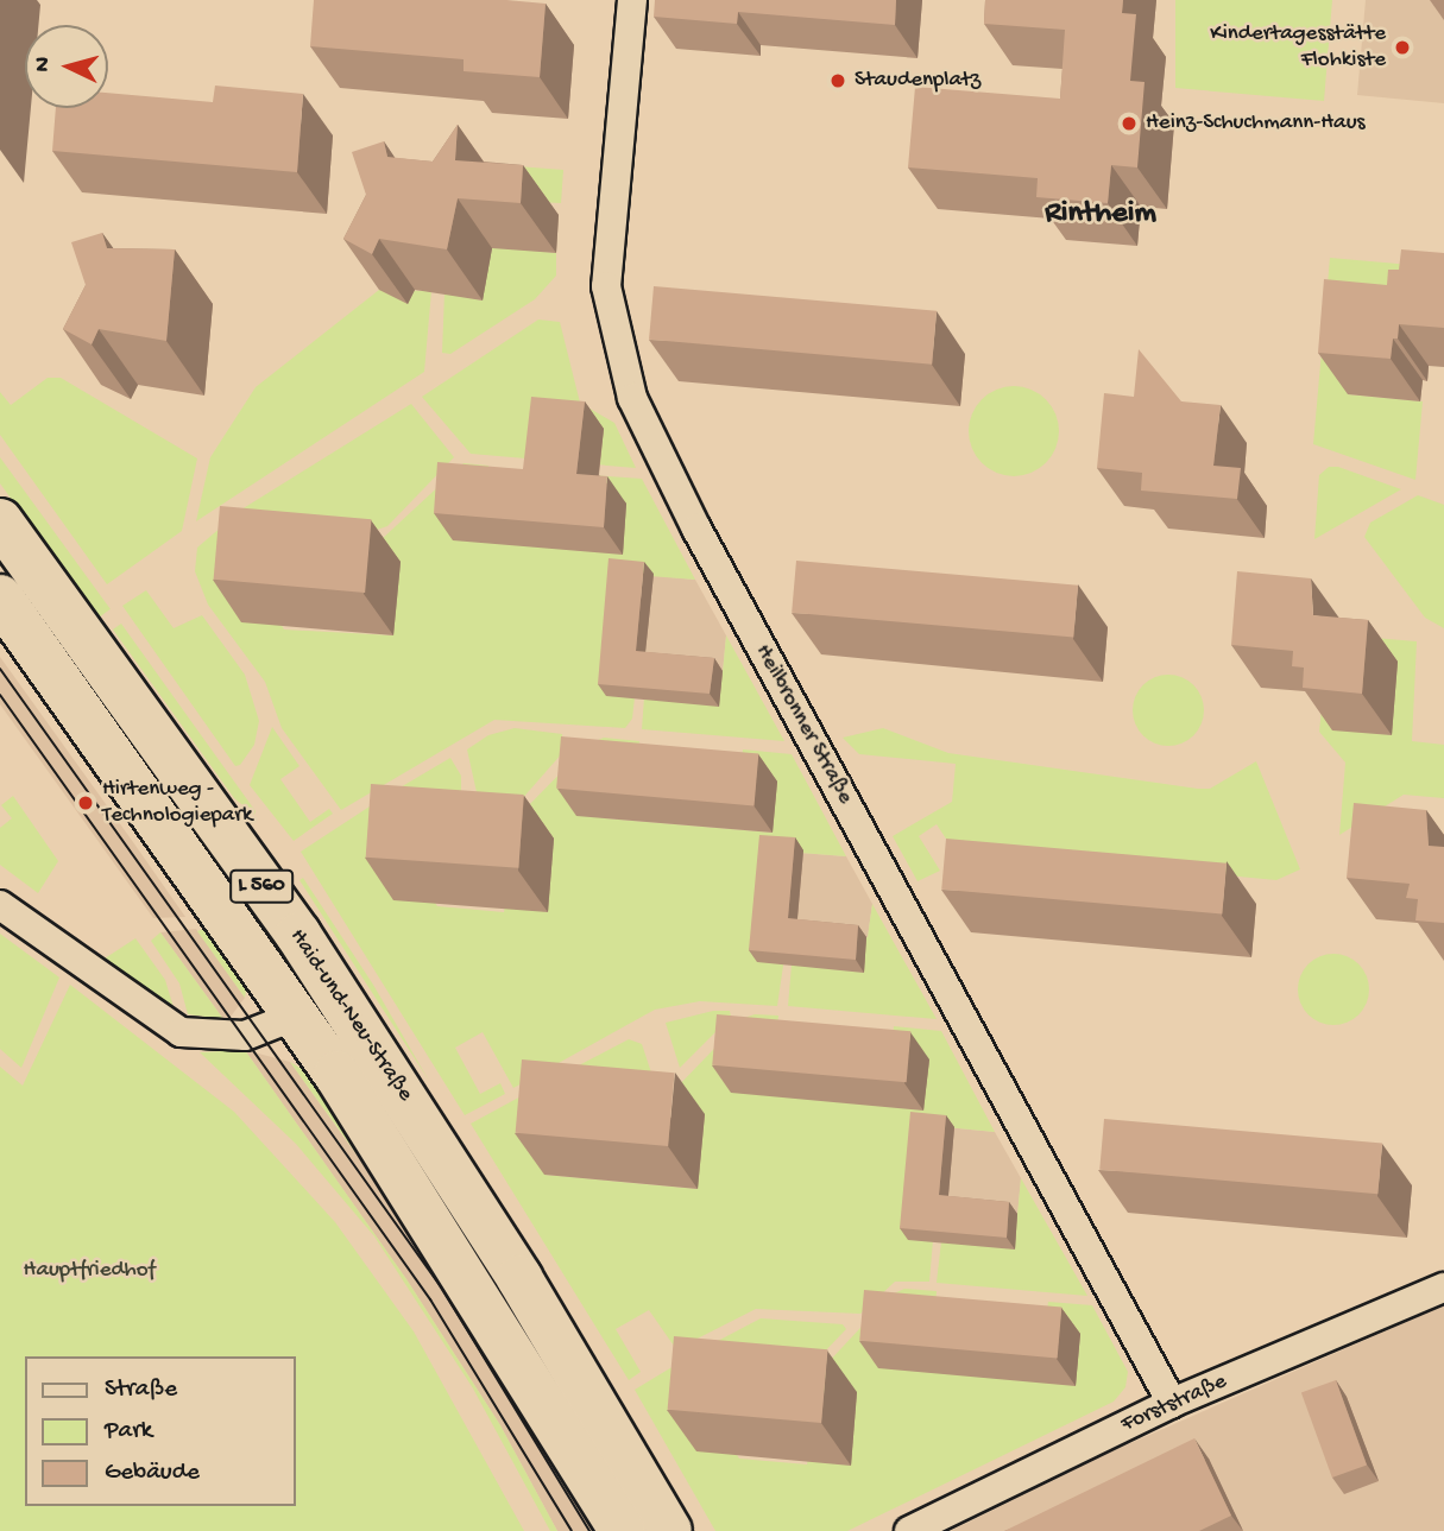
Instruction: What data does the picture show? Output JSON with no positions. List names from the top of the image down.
{
  "streets": {
    "main road": ["L 560", "Haid-und-Neu-Straße"],
    "street": ["Heilbronner Straße", "Forststraße"]
  },
  "crossings": [
    ["Heilbronner Straße", "Forststraße"]
  ],
  "districts": ["Rintheim"],
  "parks": ["Hauptfriedhof"],
  "places": [
    "Kindertagesstätte Flohkiste",
    "Staudenplatz",
    "Heinz-Schuchmann-Haus",
    "Hirtenweg - Technologiepark"
  ],
  "legend": ["Straße", "Park", "Gebäude"],
  "north": "left"
}
